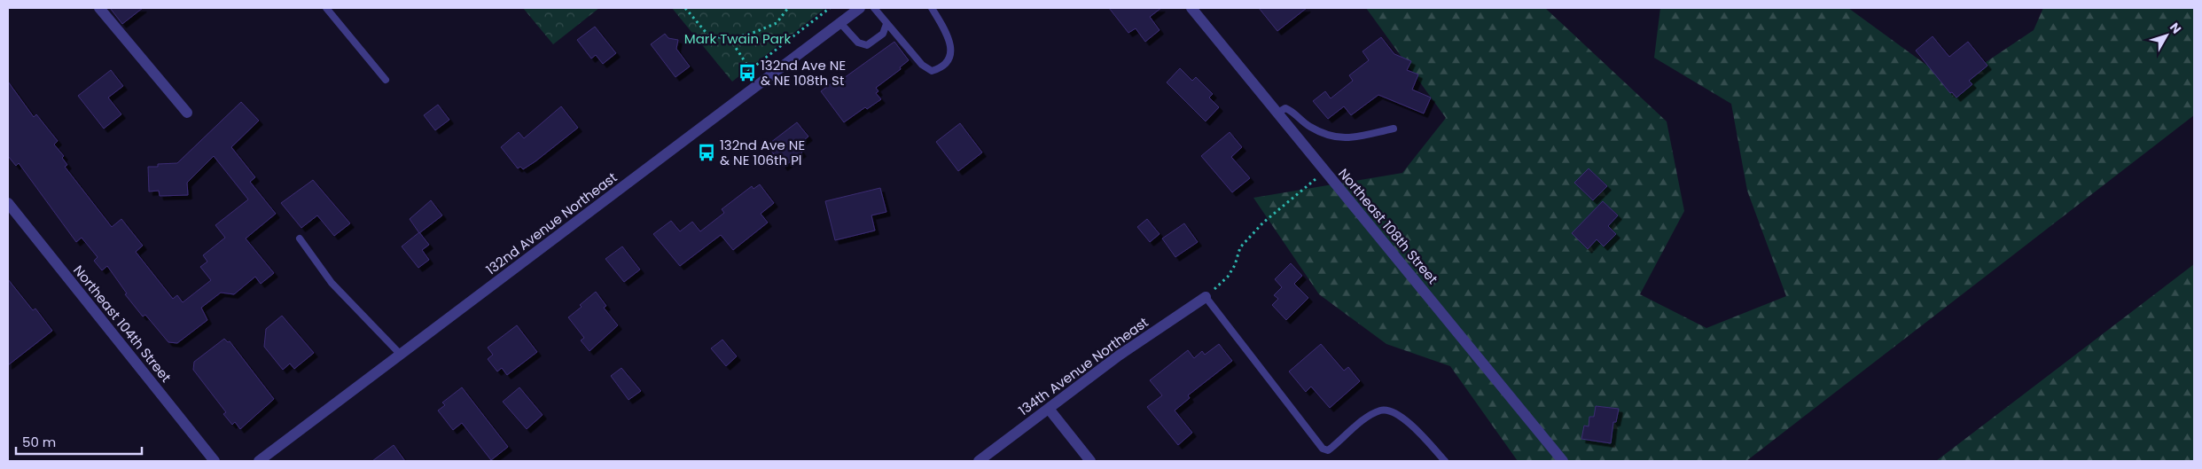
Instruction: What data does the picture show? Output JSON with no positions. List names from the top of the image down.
{
  "streets": {
    "street": [
      "132nd Avenue Northeast",
      "Northeast 108th Street",
      "Northeast 104th Street",
      "134th Avenue Northeast"
    ]
  },
  "parks": ["Mark Twain Park"],
  "places": {
    "bus stop": ["132nd Ave NE & NE 108th St", "132nd Ave NE & NE 106th Pl"]
  },
  "scale_bar": "50 m",
  "north": "top right"
}
